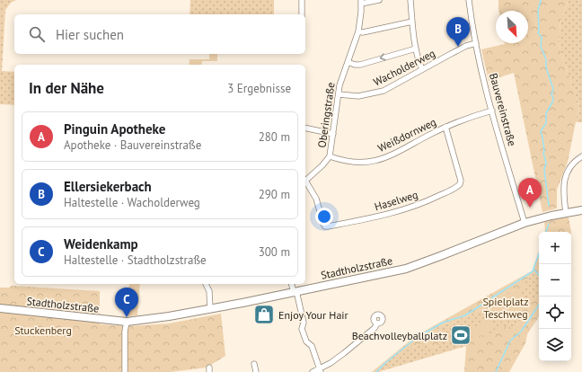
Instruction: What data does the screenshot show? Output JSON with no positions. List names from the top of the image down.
{
  "streets": {
    "street": [
      "Wacholderweg",
      "Bauvereinstraße",
      "Oberingstraße",
      "Weißdornweg",
      "Haselweg",
      "Stadtholzstraße"
    ]
  },
  "crossings": [
    ["Wacholderweg", "Bauvereinstraße"],
    ["Wacholderweg", "Oberingstraße"],
    ["Bauvereinstraße", "Weißdornweg"],
    ["Bauvereinstraße", "Stadtholzstraße"],
    ["Oberingstraße", "Weißdornweg"],
    ["Weißdornweg", "Haselweg"]
  ],
  "parks": ["Spielplatz Teschweg", "Stuckenberg"],
  "places": {
    "shop": ["Enjoy Your Hair"],
    "sports": ["Beachvolleyballplatz"]
  },
  "north": "bottom right",
  "page": {
    "search": "Hier suchen",
    "pins": ["B", "A", "C"],
    "heading": ["In der Nähe", "3 Ergebnisse"],
    "list": [
      {
        "mark": "A",
        "name": "Pinguin Apotheke",
        "note": "Apotheke · Bauvereinstraße",
        "value": "280 m"
      },
      {
        "mark": "B",
        "name": "Ellersiekerbach",
        "note": "Haltestelle · Wacholderweg",
        "value": "290 m"
      },
      {
        "mark": "C",
        "name": "Weidenkamp",
        "note": "Haltestelle · Stadtholzstraße",
        "value": "300 m"
      }
    ],
    "map_buttons": ["+", "−"]
  }
}
